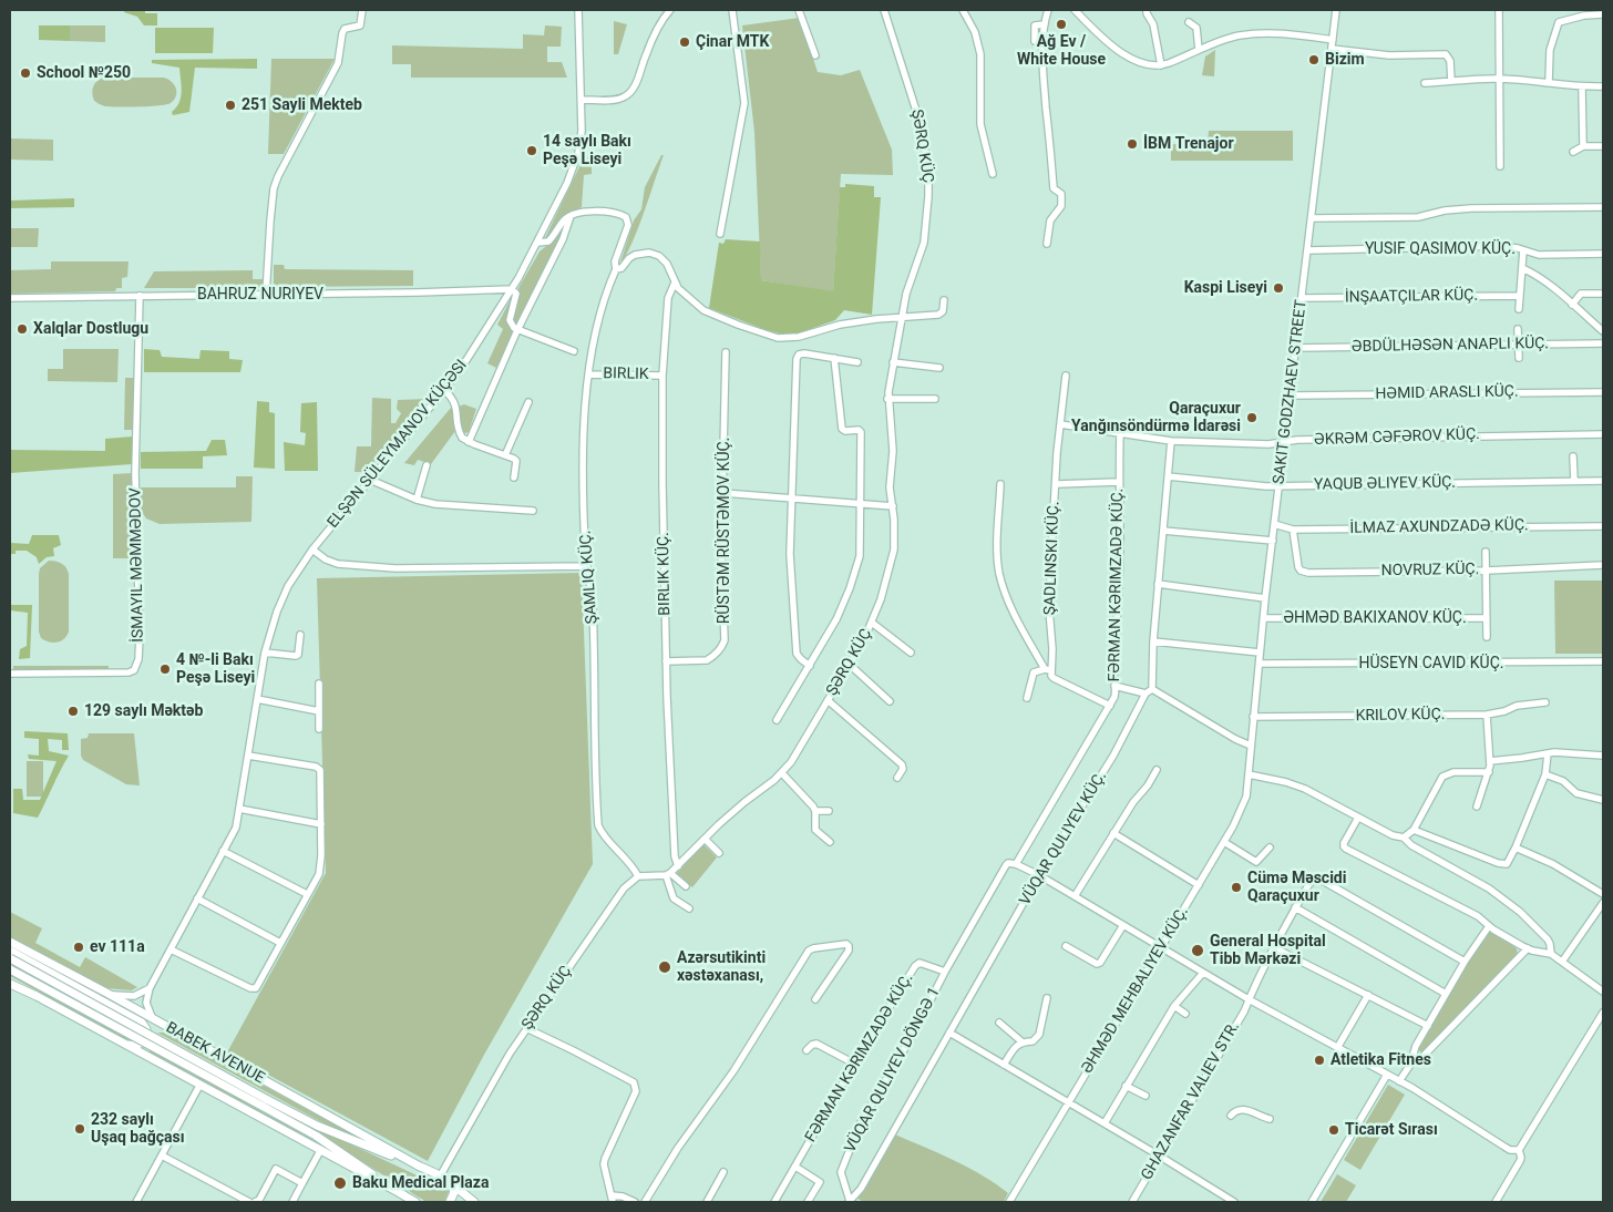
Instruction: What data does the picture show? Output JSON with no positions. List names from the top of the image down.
{
  "streets": {
    "main road": ["BABEK AVENUE"],
    "street": [
      "ŞƏRQ KÜÇ",
      "BAHRUZ NURIYEV",
      "BIRLIK",
      "SAKIT GODZHAEV STREET",
      "ƏKRƏM CƏFƏROV KÜÇ.",
      "ELŞƏN SÜLEYMANOV KÜÇƏSI",
      "YAQUB ƏLIYEV KÜÇ.",
      "İLMAZ AXUNDZADƏ KÜÇ.",
      "RÜSTƏM RÜSTƏMOV KÜÇ.",
      "ŞADLINSKI KÜÇ.",
      "NOVRUZ KÜÇ.",
      "BIRLIK KÜÇ.",
      "FƏRMAN KƏRIMZADƏ KÜÇ.",
      "HÜSEYN CAVID KÜÇ.",
      "VÜQAR QULIYEV KÜÇ.",
      "VÜQAR QULIYEV DÖNGƏ 1",
      "GHAZANFAR VALIEV STR."
    ]
  },
  "crossings": [
    ["ŞƏRQ KÜÇ", "BIRLIK KÜÇ."],
    ["ŞƏRQ KÜÇ", "BABEK AVENUE"],
    ["BAHRUZ NURIYEV", "ELŞƏN SÜLEYMANOV KÜÇƏSI"],
    ["BIRLIK", "BIRLIK KÜÇ."],
    ["SAKIT GODZHAEV STREET", "ƏKRƏM CƏFƏROV KÜÇ."],
    ["SAKIT GODZHAEV STREET", "YAQUB ƏLIYEV KÜÇ."],
    ["SAKIT GODZHAEV STREET", "İLMAZ AXUNDZADƏ KÜÇ."],
    ["SAKIT GODZHAEV STREET", "HÜSEYN CAVID KÜÇ."],
    ["ƏKRƏM CƏFƏROV KÜÇ.", "ŞADLINSKI KÜÇ."],
    ["ƏKRƏM CƏFƏROV KÜÇ.", "FƏRMAN KƏRIMZADƏ KÜÇ."],
    ["İLMAZ AXUNDZADƏ KÜÇ.", "NOVRUZ KÜÇ."],
    ["RÜSTƏM RÜSTƏMOV KÜÇ.", "BIRLIK KÜÇ."],
    ["FƏRMAN KƏRIMZADƏ KÜÇ.", "VÜQAR QULIYEV DÖNGƏ 1"],
    ["VÜQAR QULIYEV KÜÇ.", "VÜQAR QULIYEV DÖNGƏ 1"]
  ],
  "places": [
    "Ağ Ev / White House",
    "Çinar MTK",
    "Bizim",
    "School №250",
    "251 Sayli Mekteb",
    "İBM Trenajor",
    "14 saylı Bakı Peşə Liseyi",
    "Kaspi Liseyi",
    "Xalqlar Dostlugu",
    "Qaraçuxur Yanğınsöndürmə İdarəsi",
    "4 №-li Bakı Peşə Liseyi",
    "129 saylı Məktəb",
    "Cümə Məscidi Qaraçuxur",
    "ev 111a",
    "General Hospital Tibb Mərkəzi",
    "Azərsutikinti xəstəxanası,",
    "Atletika Fitnes",
    "232 saylı Uşaq bağçası",
    "Ticarət Sırası",
    "Baku Medical Plaza"
  ]
}
